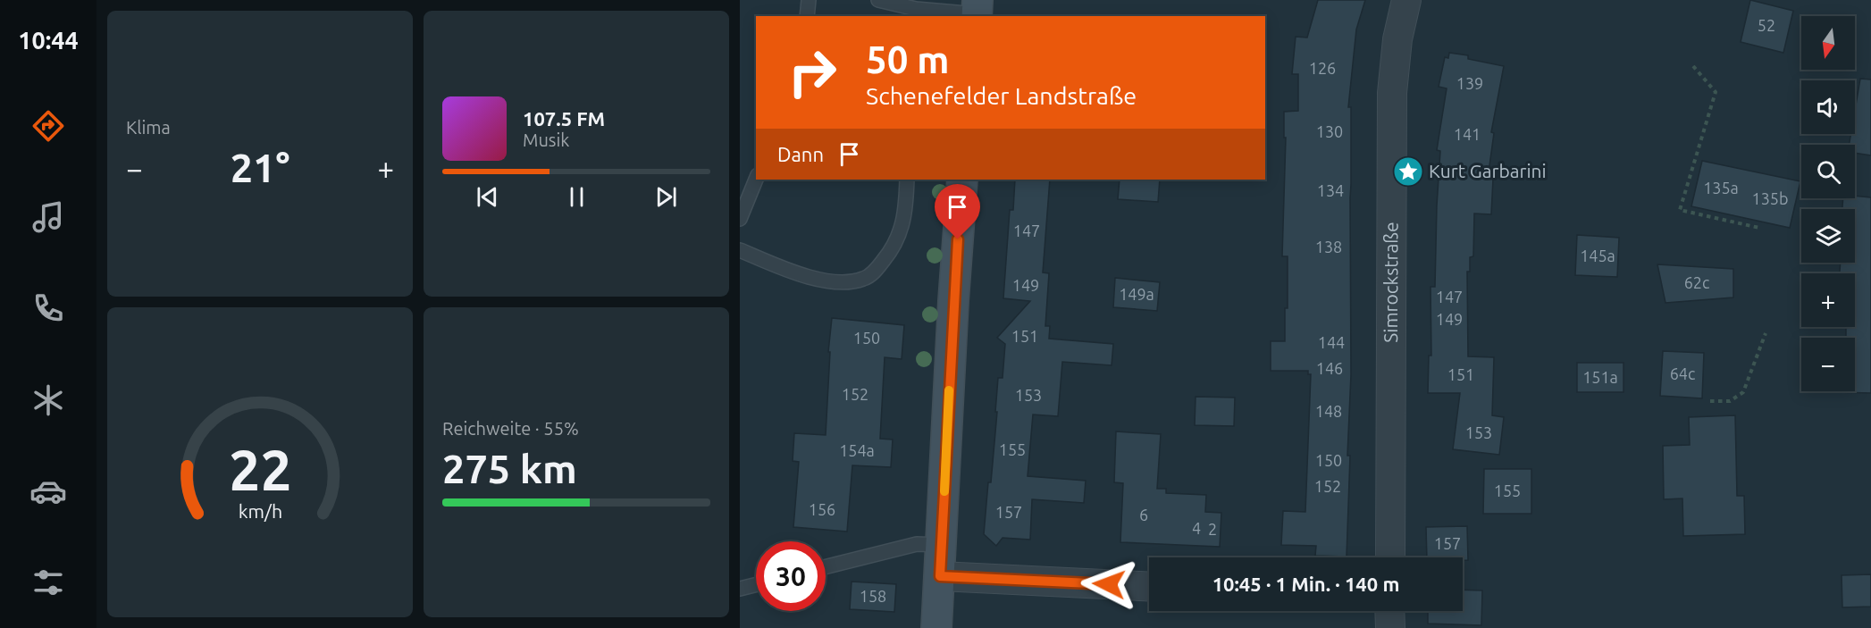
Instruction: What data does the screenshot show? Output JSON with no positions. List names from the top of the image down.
{
  "streets": {
    "street": ["Simrockstraße"]
  },
  "places": {
    "place": ["Kurt Garbarini"]
  },
  "house_numbers": [
    "52",
    "126",
    "139",
    "130",
    "141",
    "135a",
    "134",
    "135b",
    "147",
    "138",
    "145a",
    "62c",
    "149",
    "149a",
    "147",
    "149",
    "151",
    "150",
    "144",
    "146",
    "64c",
    "151",
    "151a",
    "152",
    "153",
    "148",
    "153",
    "155",
    "154a",
    "150",
    "152",
    "155",
    "156",
    "157",
    "6",
    "4",
    "2",
    "157",
    "158"
  ],
  "north": "bottom",
  "page": {
    "tabs": "10:44",
    "tile": [
      "Klima",
      ["Reichweite · 55%", "275 km"]
    ],
    "map_buttons": ["+", "−"],
    "turn": ["50 m", "Schenefelder Landstraße"],
    "song": ["107.5 FM", "Musik"],
    "then": "Dann",
    "heat": ["−", "21°", "+"],
    "limit": "30",
    "trip": "10:45 · 1 Min. · 140 m",
    "gauge": ["22", "km/h"]
  }
}
